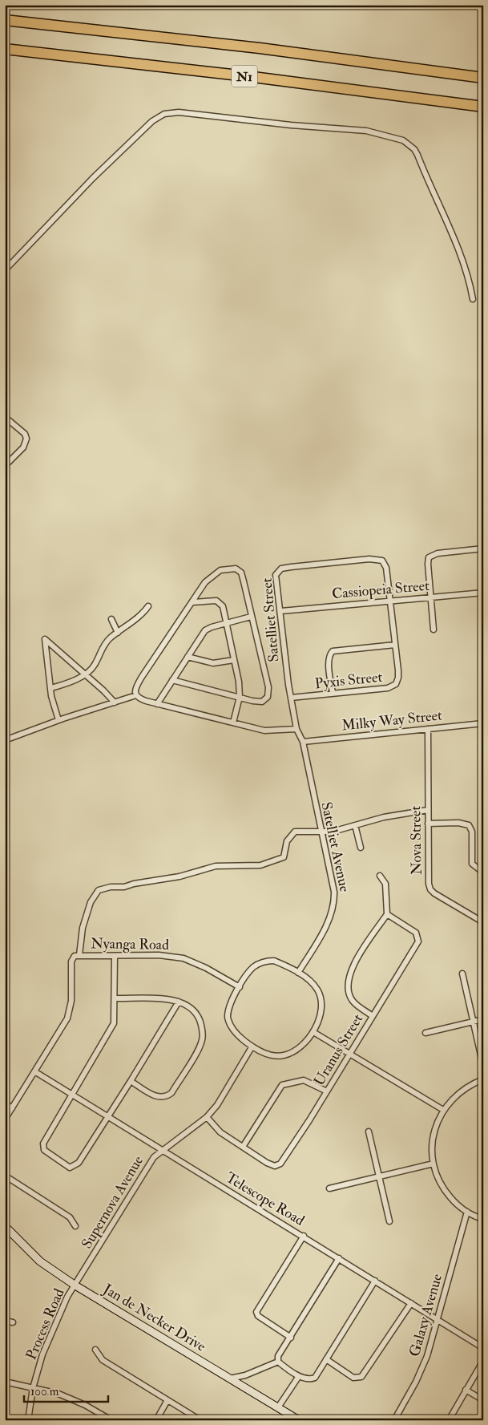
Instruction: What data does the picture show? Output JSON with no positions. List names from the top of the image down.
{
  "streets": {
    "highway": ["N1"],
    "main road": ["Jan de Necker Drive"],
    "street": [
      "Cassiopeia Street",
      "Satelliet Street",
      "Pyxis Street",
      "Milky Way Street",
      "Nova Street",
      "Satelliet Avenue",
      "Nyanga Road",
      "Uranus Street",
      "Telescope Road",
      "Supernova Avenue",
      "Galaxy Avenue",
      "Process Road"
    ]
  },
  "crossings": [
    ["Cassiopeia Street", "Satelliet Street"],
    ["Cassiopeia Street", "Pyxis Street"],
    ["Satelliet Street", "Pyxis Street"],
    ["Satelliet Street", "Milky Way Street"],
    ["Satelliet Street", "Satelliet Avenue"],
    ["Milky Way Street", "Nova Street"],
    ["Milky Way Street", "Satelliet Avenue"],
    ["Satelliet Avenue", "Nyanga Road"],
    ["Satelliet Avenue", "Supernova Avenue"],
    ["Nyanga Road", "Telescope Road"],
    ["Nyanga Road", "Supernova Avenue"],
    ["Uranus Street", "Supernova Avenue"],
    ["Telescope Road", "Supernova Avenue"],
    ["Telescope Road", "Galaxy Avenue"],
    ["Supernova Avenue", "Jan de Necker Drive"],
    ["Supernova Avenue", "Process Road"],
    ["Jan de Necker Drive", "Process Road"]
  ],
  "scale_bar": "100 m"
}
